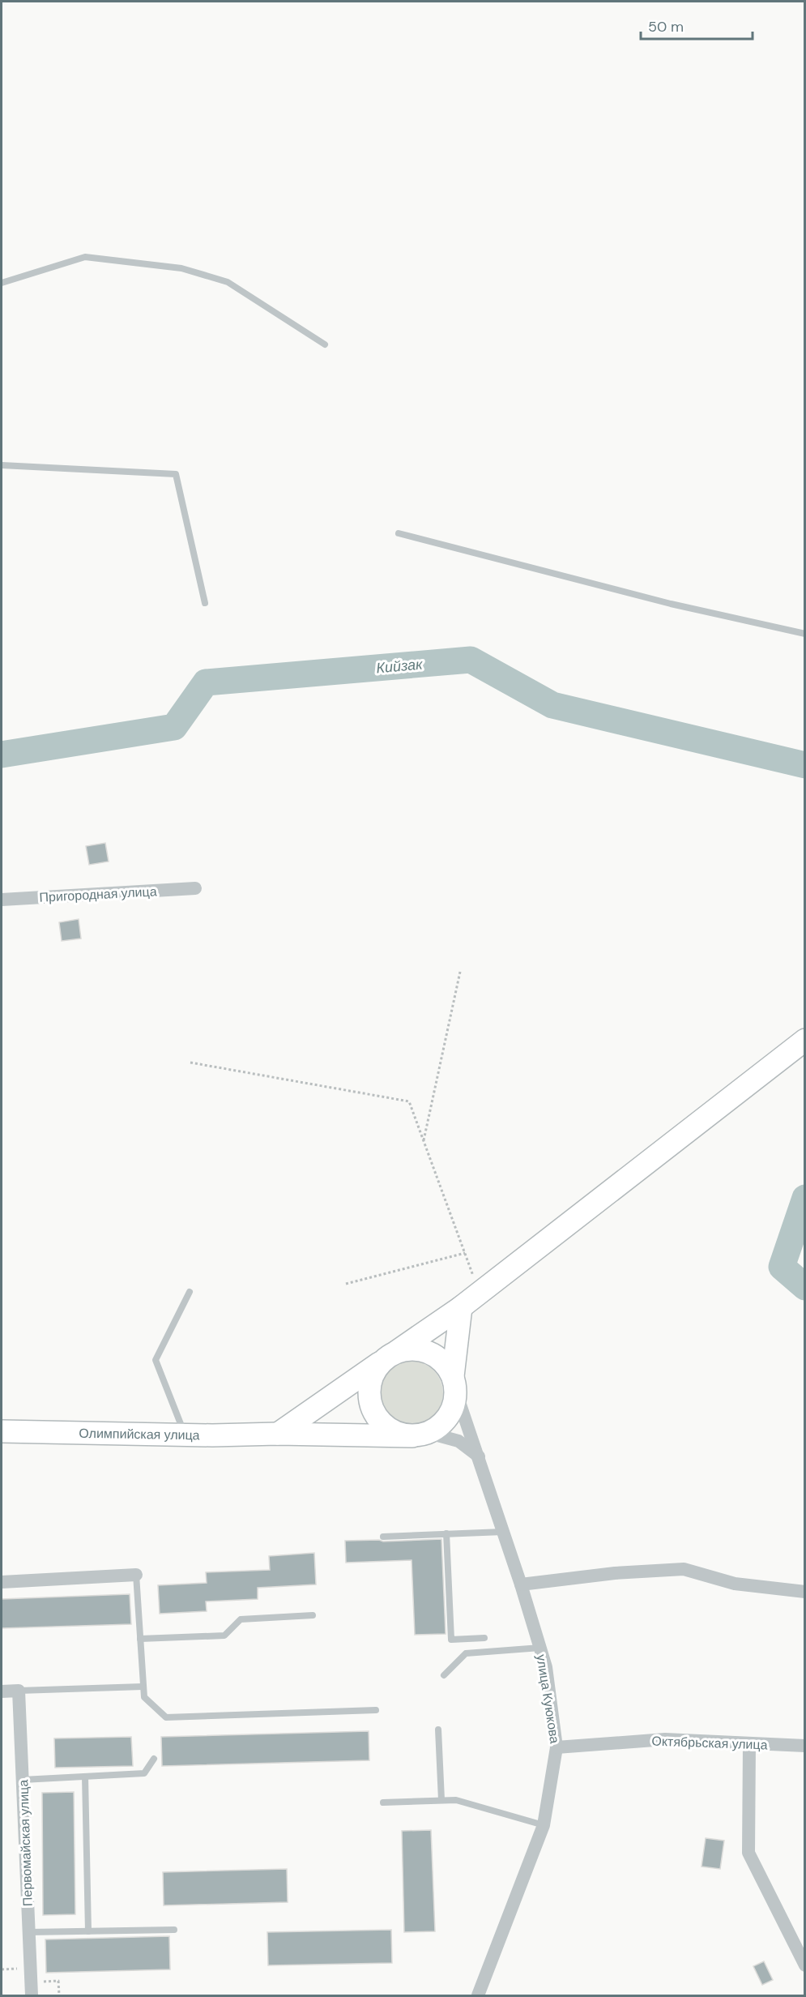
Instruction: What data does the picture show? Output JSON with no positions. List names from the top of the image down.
{
  "streets": {
    "main road": ["Олимпийская улица"],
    "street": [
      "Пригородная улица",
      "улица Куюкова",
      "Октябрьская улица",
      "Первомайская улица"
    ]
  },
  "crossings": [
    ["Олимпийская улица", "улица Куюкова"],
    ["улица Куюкова", "Октябрьская улица"]
  ],
  "water": ["Кийзак"],
  "scale_bar": "50 m"
}
